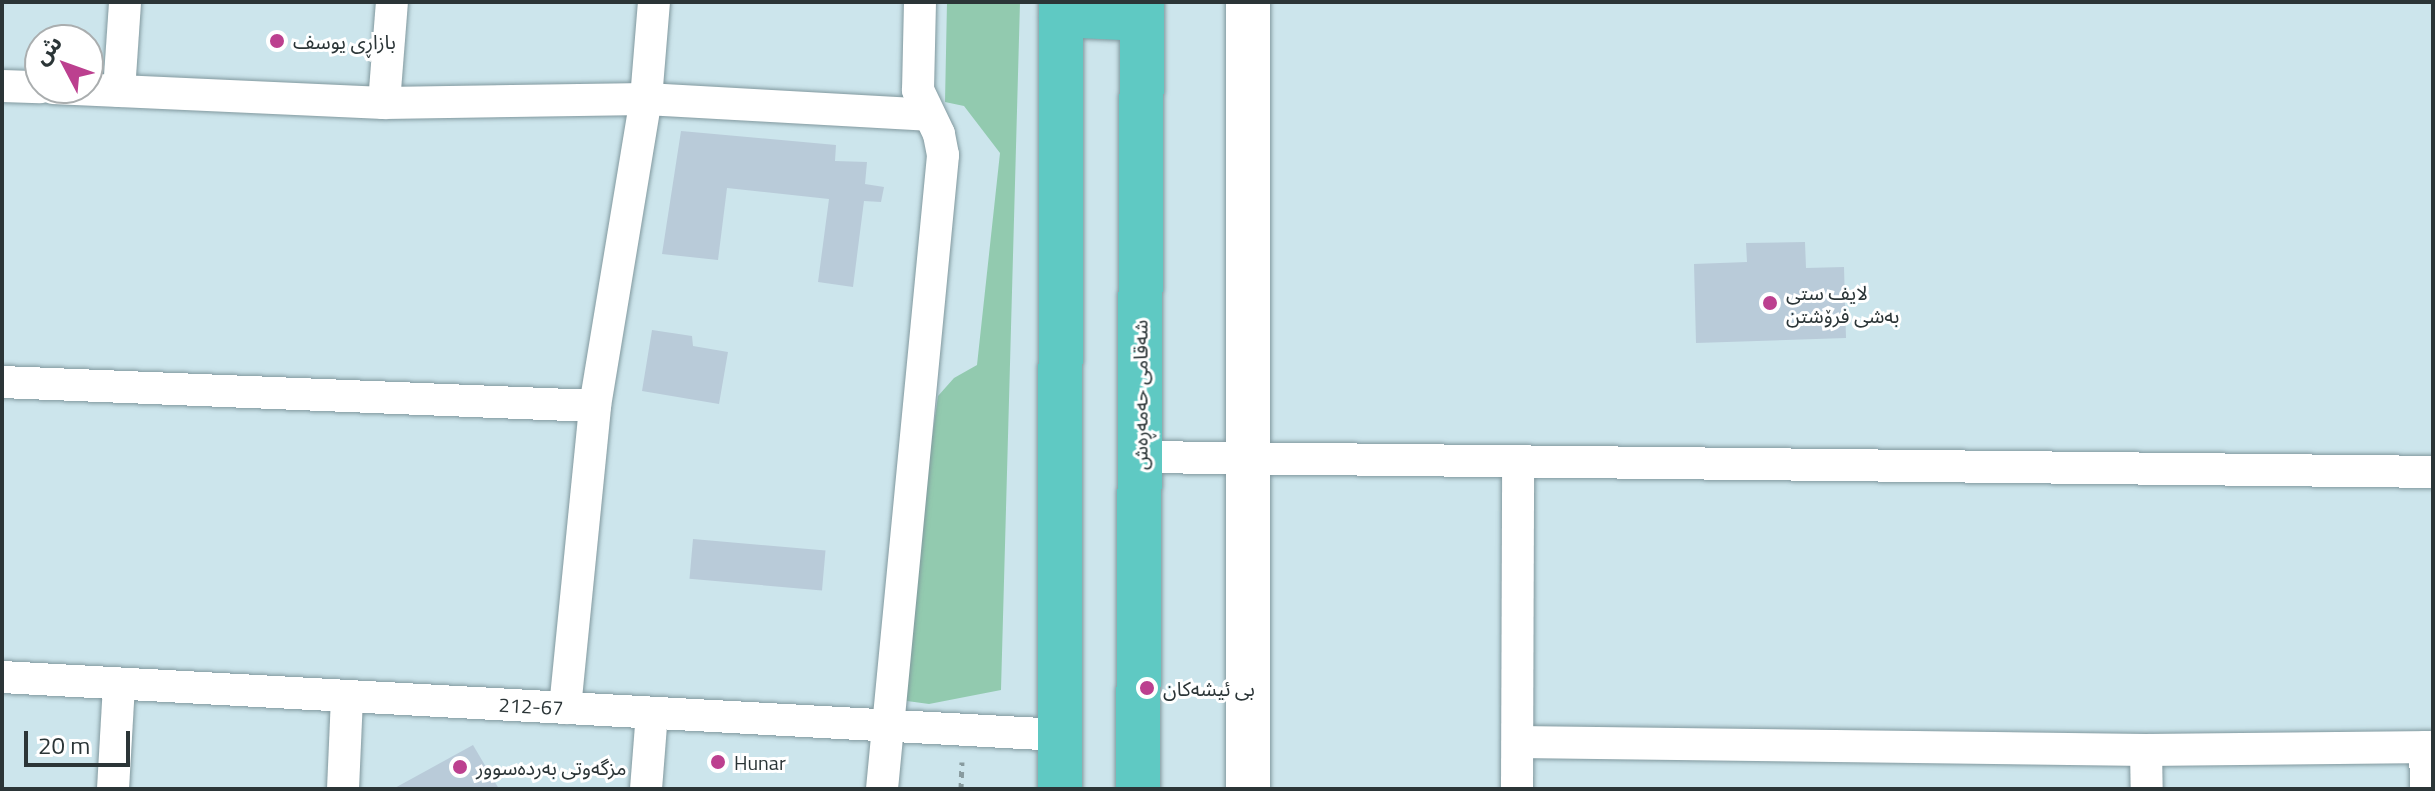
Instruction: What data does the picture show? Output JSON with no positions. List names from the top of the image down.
{
  "streets": {
    "highway": ["شەقامی حەمەڕەش"],
    "street": ["212-67"]
  },
  "places": [
    "بازاڕی یوسف",
    "لایف ستی بەشی فرۆشتن",
    "بی ئیشەکان",
    "Hunar",
    "مزگەوتی بەردەسوور"
  ],
  "scale_bar": "20 m",
  "north": "top left"
}
